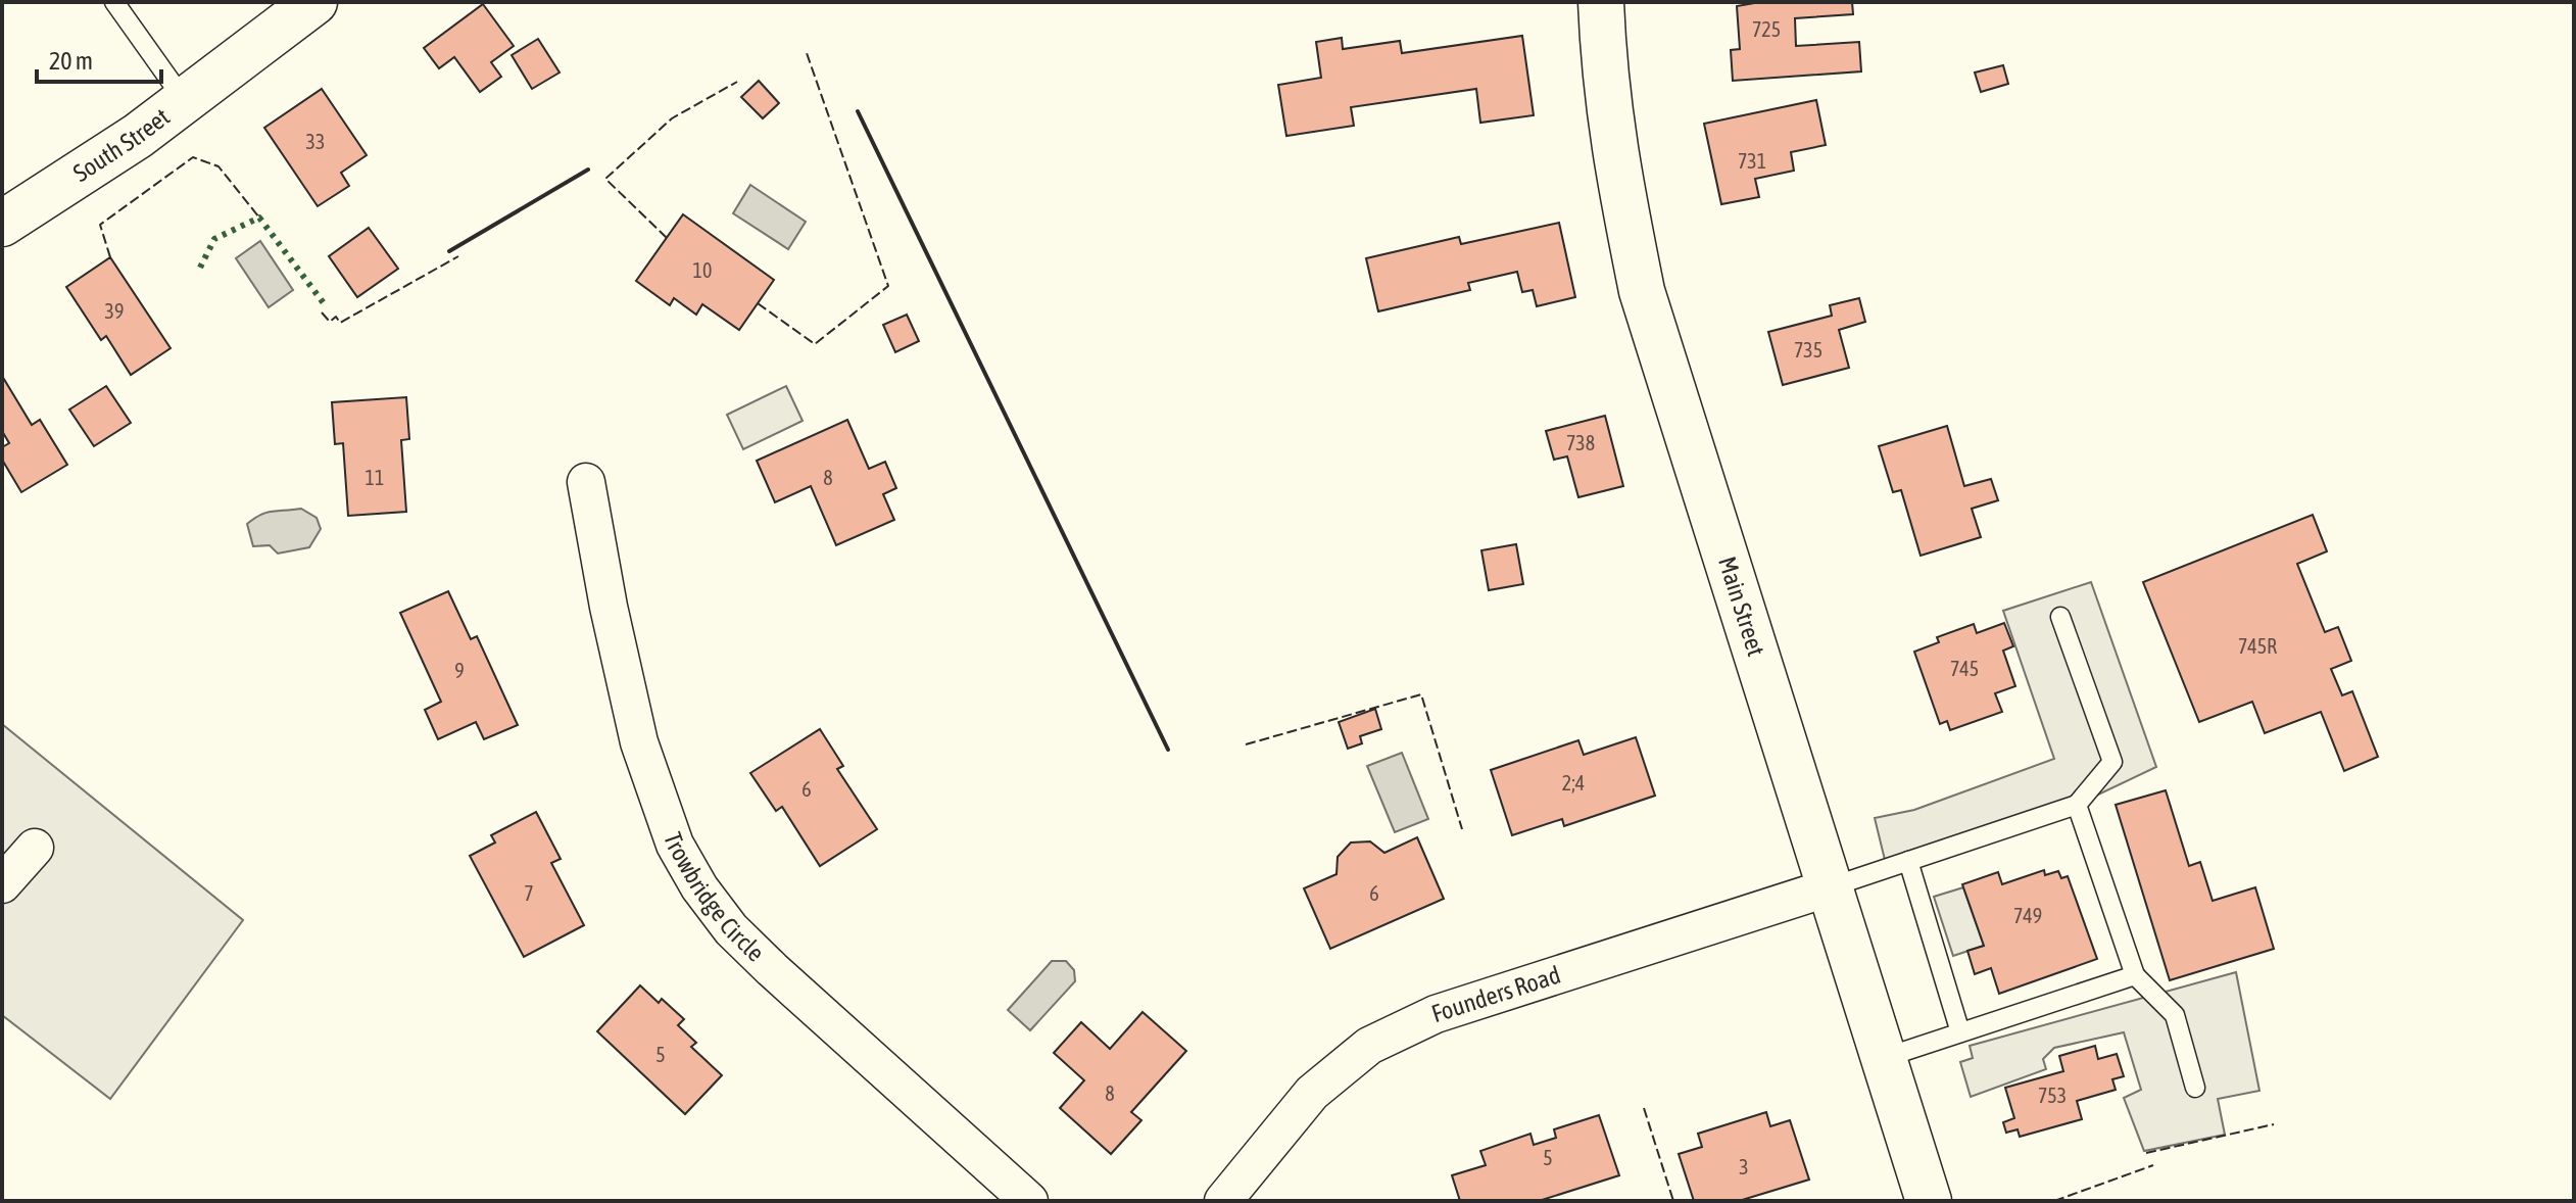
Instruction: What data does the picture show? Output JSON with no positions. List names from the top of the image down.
{
  "streets": {
    "main road": ["South Street", "Main Street"],
    "street": ["Trowbridge Circle", "Founders Road"]
  },
  "crossings": [
    ["Main Street", "Founders Road"]
  ],
  "house_numbers": [
    "725",
    "33",
    "731",
    "10",
    "39",
    "735",
    "738",
    "11",
    "8",
    "745R",
    "745",
    "9",
    "2;4",
    "6",
    "7",
    "6",
    "749",
    "5",
    "8",
    "753",
    "5",
    "3"
  ],
  "scale_bar": "20 m"
}
